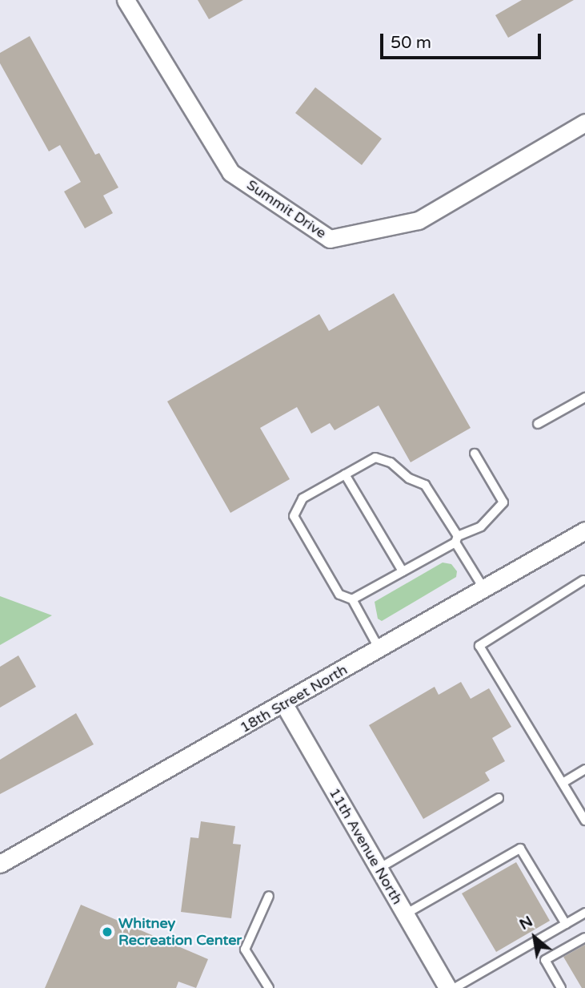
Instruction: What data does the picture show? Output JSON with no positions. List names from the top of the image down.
{
  "streets": {
    "street": ["Summit Drive", "18th Street North", "11th Avenue North"]
  },
  "crossings": [
    ["18th Street North", "11th Avenue North"]
  ],
  "places": ["Whitney Recreation Center"],
  "scale_bar": "50 m",
  "north": "top left"
}
